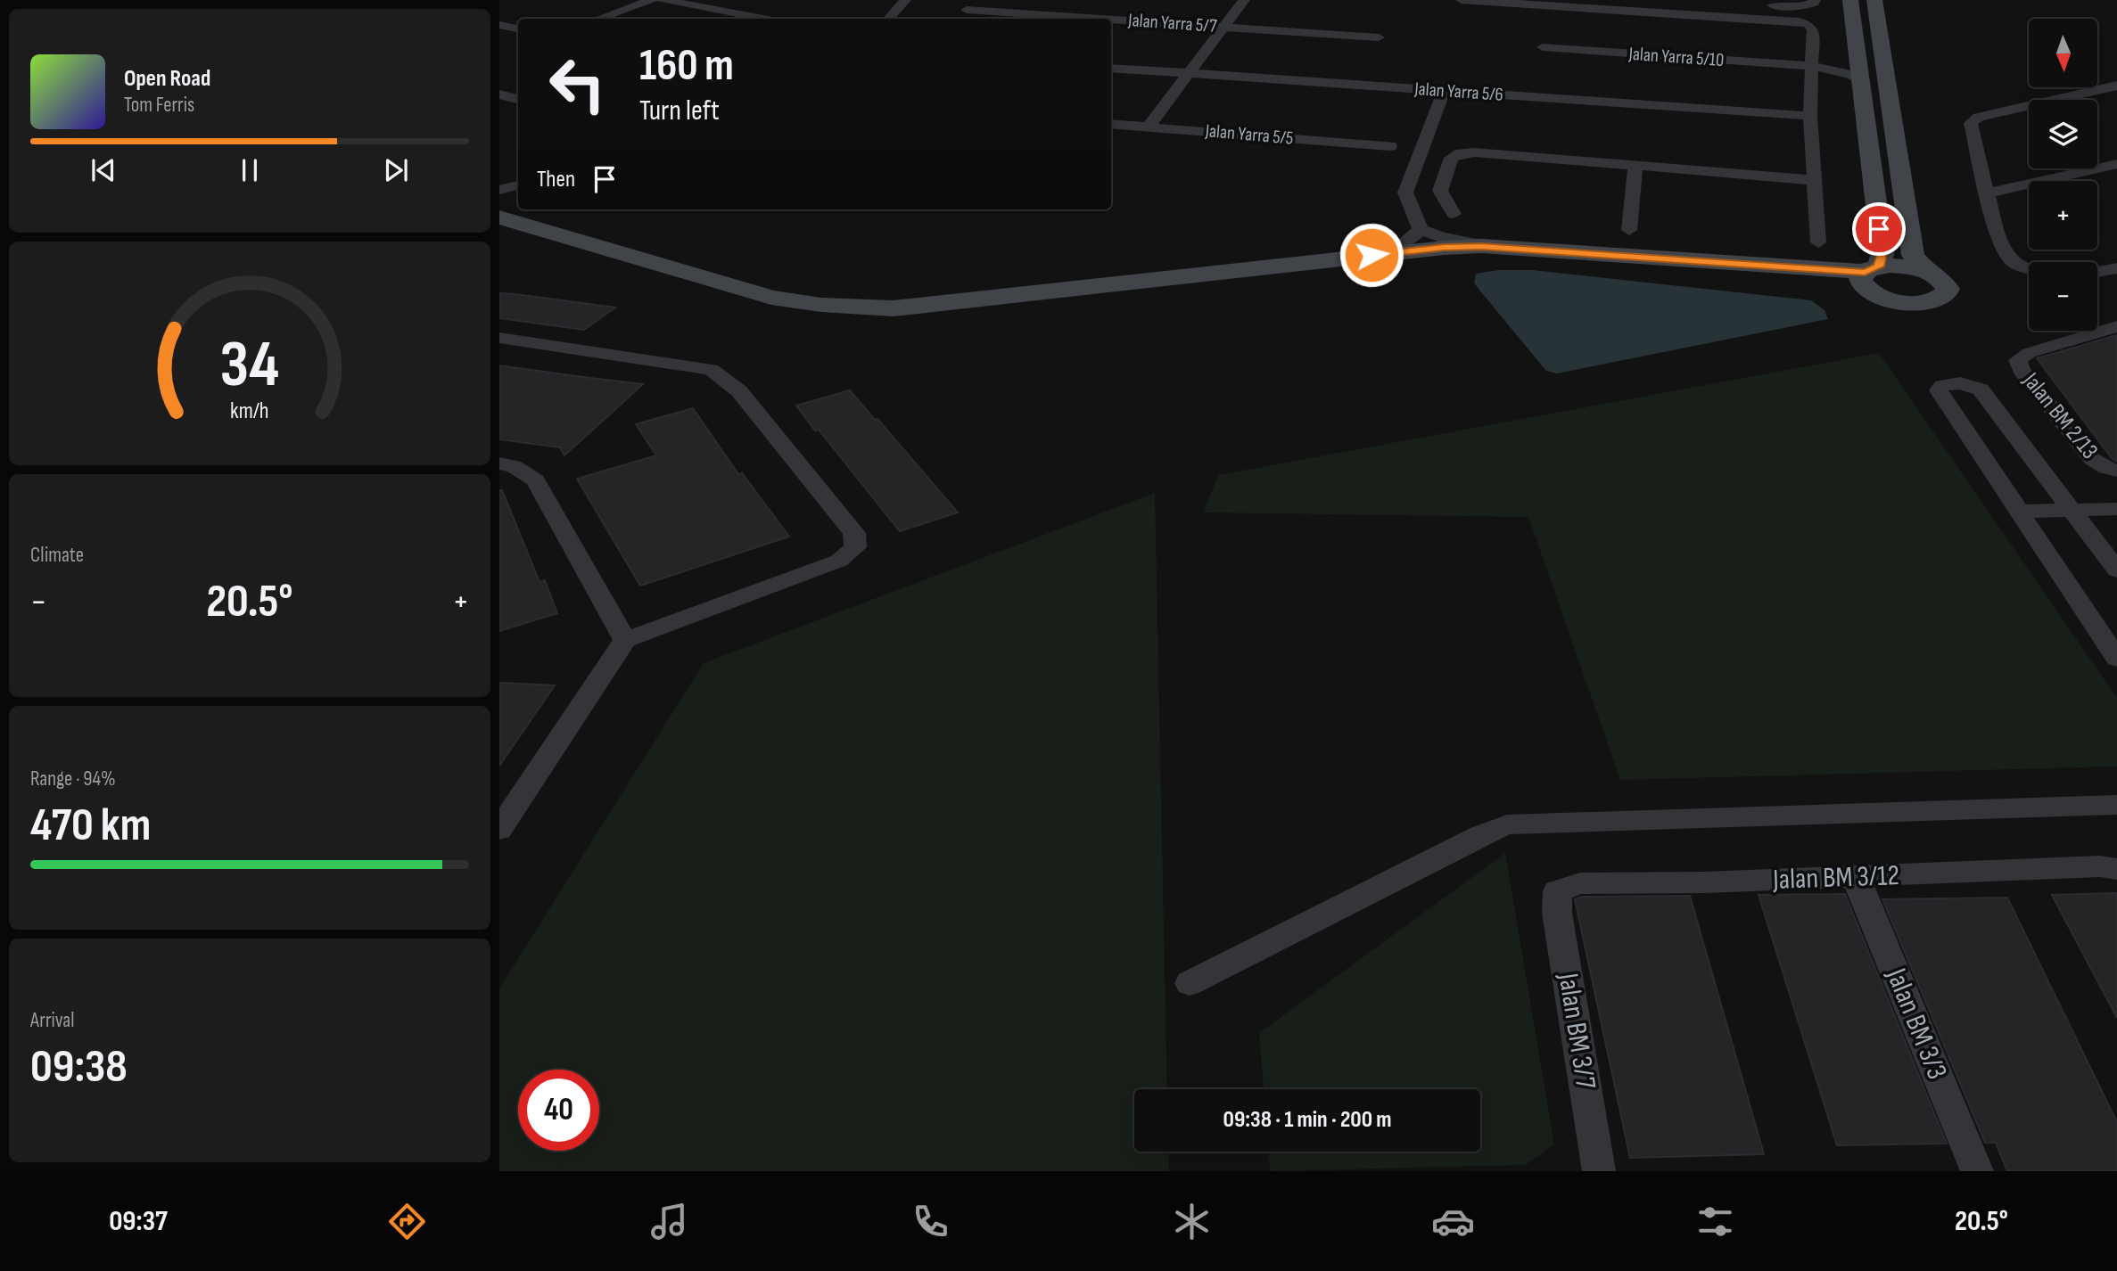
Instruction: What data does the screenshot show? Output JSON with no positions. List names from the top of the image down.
{
  "streets": {
    "street": [
      "Jalan Yarra 5/7",
      "Jalan Yarra 5/10",
      "Jalan Yarra 5/6",
      "Jalan Yarra 5/5",
      "Jalan BM 2/13",
      "Jalan BM 3/12",
      "Jalan BM 3/3",
      "Jalan BM 3/7"
    ]
  },
  "crossings": [
    ["Jalan BM 3/12", "Jalan BM 3/3"],
    ["Jalan BM 3/12", "Jalan BM 3/7"]
  ],
  "north": "bottom",
  "page": {
    "map_buttons": ["+", "−"],
    "turn": ["160 m", "Turn left"],
    "song": ["Open Road", "Tom Ferris"],
    "then": "Then",
    "tile": [
      "Climate",
      ["Range · 94%", "470 km"],
      ["Arrival", "09:38"]
    ],
    "heat": ["−", "20.5°", "+"],
    "limit": "40",
    "trip": "09:38 · 1 min · 200 m",
    "tabs": ["09:37", "20.5°"],
    "gauge": ["34", "km/h"]
  }
}
